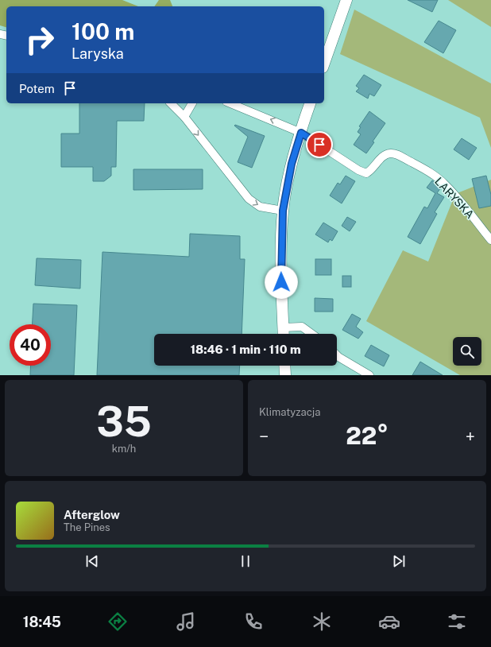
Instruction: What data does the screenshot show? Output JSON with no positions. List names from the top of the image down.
{
  "streets": {
    "street": ["LARYSKA"]
  },
  "page": {
    "turn": ["100 m", "Laryska"],
    "then": "Potem",
    "limit": "40",
    "trip": "18:46 · 1 min · 110 m",
    "tile": [
      ["35", "km/h"],
      "Klimatyzacja"
    ],
    "heat": ["−", "22°", "+"],
    "song": ["Afterglow", "The Pines"],
    "tabs": "18:45"
  }
}
